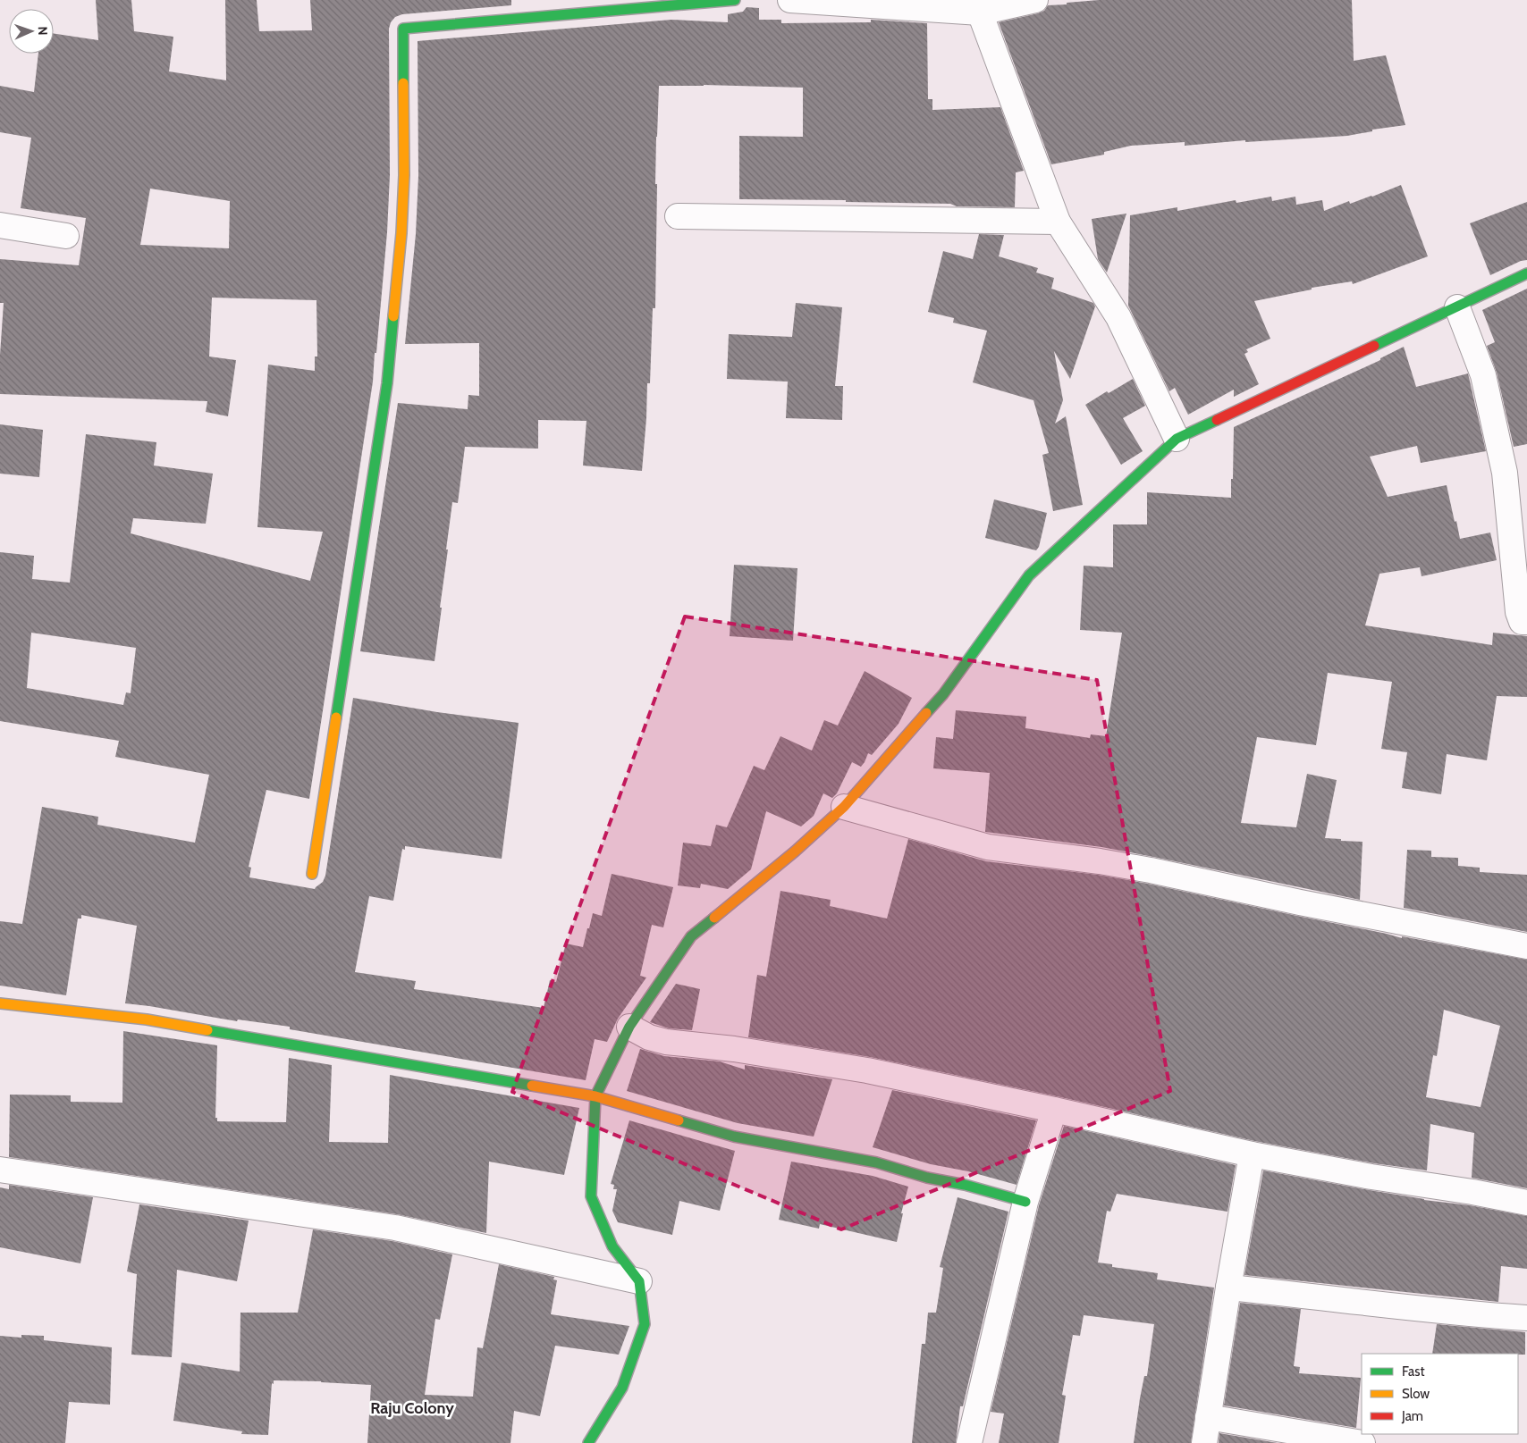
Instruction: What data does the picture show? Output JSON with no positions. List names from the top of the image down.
{
  "districts": ["Raju Colony"],
  "legend": ["Fast", "Slow", "Jam"],
  "north": "right"
}
